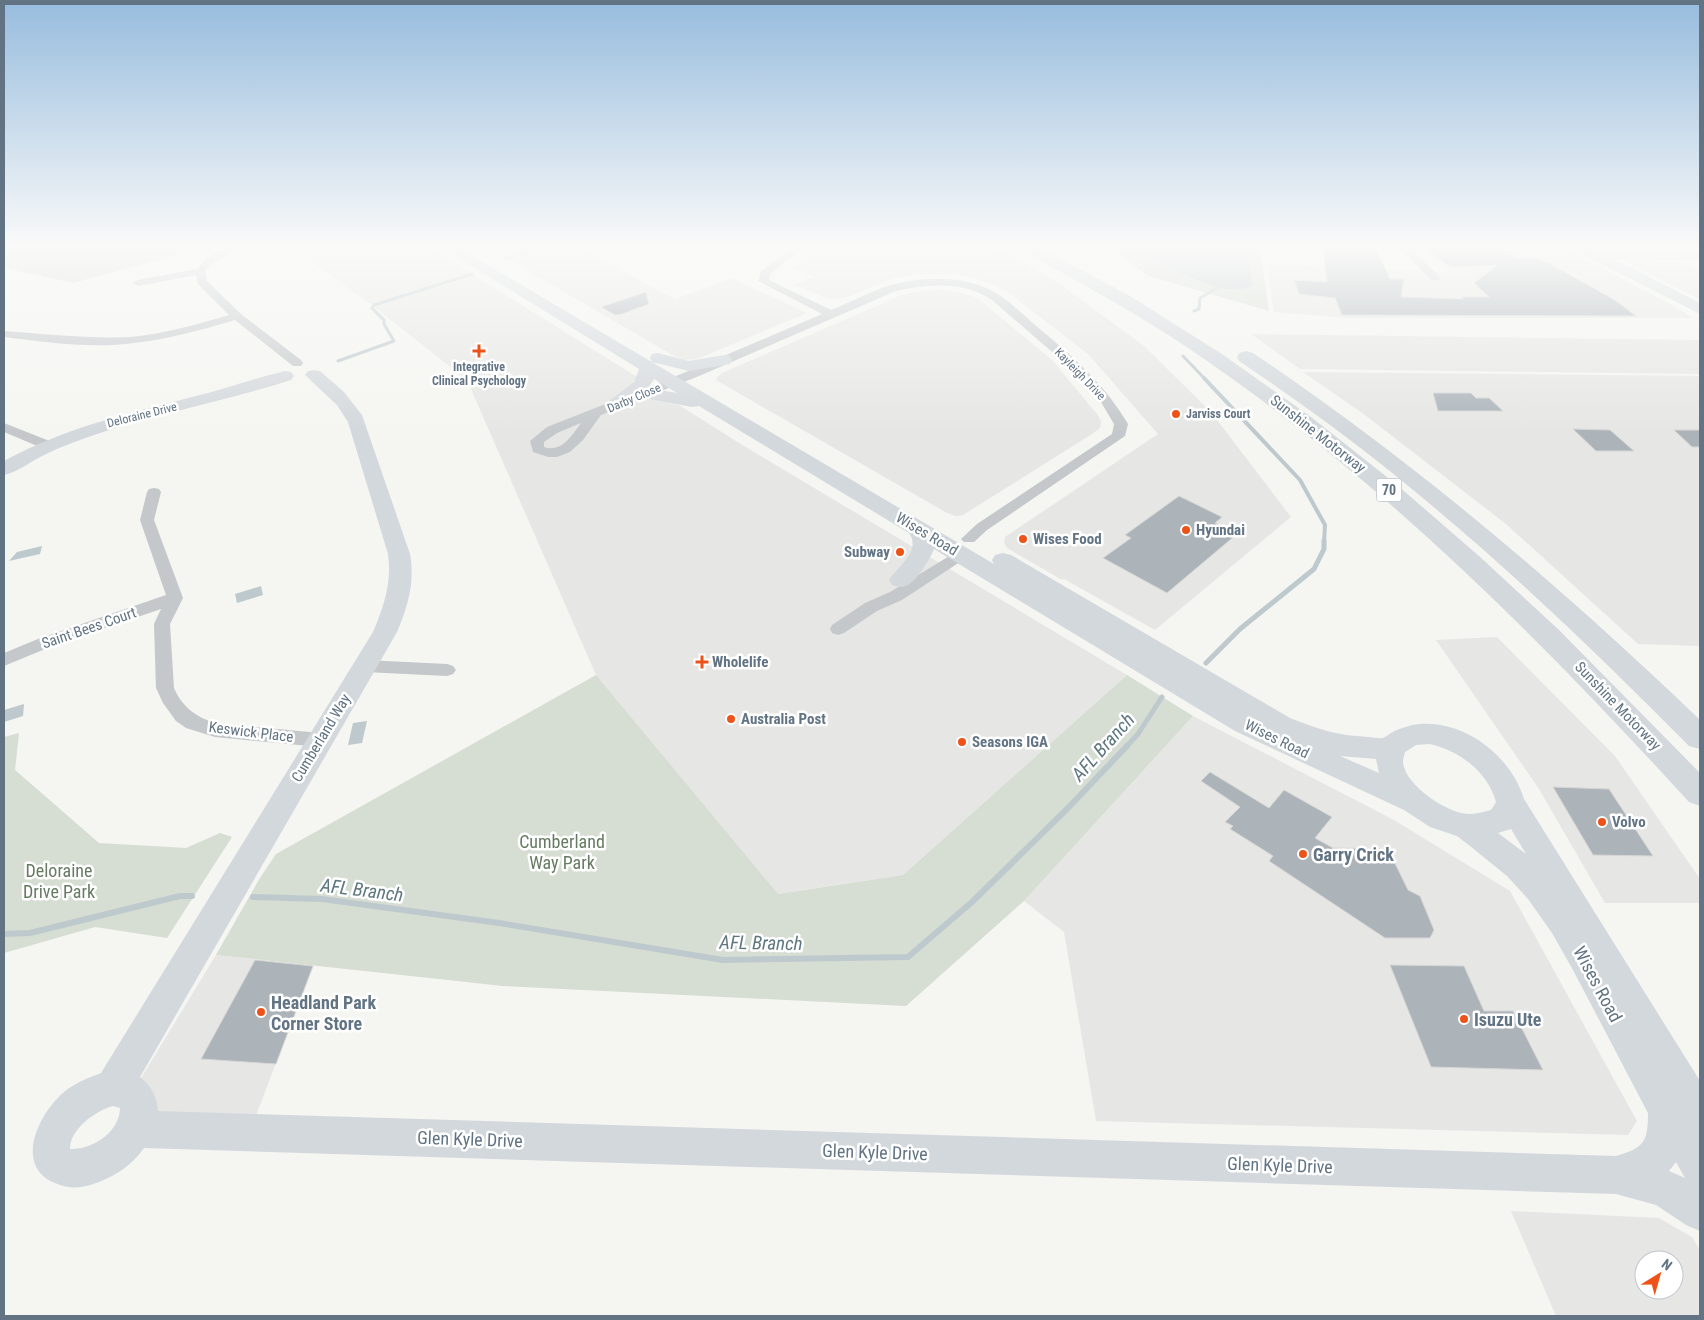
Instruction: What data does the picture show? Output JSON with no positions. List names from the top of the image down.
{
  "streets": {
    "highway": ["Sunshine Motorway", "70"],
    "main road": [
      "Deloraine Drive",
      "Wises Road",
      "Cumberland Way",
      "Glen Kyle Drive"
    ],
    "street": [
      "Kayleigh Drive",
      "Darby Close",
      "Saint Bees Court",
      "Keswick Place"
    ]
  },
  "crossings": [
    ["Kayleigh Drive", "Darby Close"],
    ["Kayleigh Drive", "Wises Road"],
    ["Darby Close", "Wises Road"],
    ["Deloraine Drive", "Cumberland Way"],
    ["Saint Bees Court", "Keswick Place"],
    ["Keswick Place", "Cumberland Way"],
    ["Cumberland Way", "Glen Kyle Drive"]
  ],
  "water": ["AFL Branch"],
  "parks": ["Cumberland Way Park", "Deloraine Drive Park"],
  "places": {
    "health": ["Integrative Clinical Psychology", "Wholelife"],
    "other": [
      "Jarviss Court",
      "Hyundai",
      "Wises Food",
      "Subway",
      "Australia Post",
      "Seasons IGA",
      "Volvo",
      "Garry Crick",
      "Headland Park Corner Store",
      "Isuzu Ute"
    ]
  },
  "north": "top right"
}
